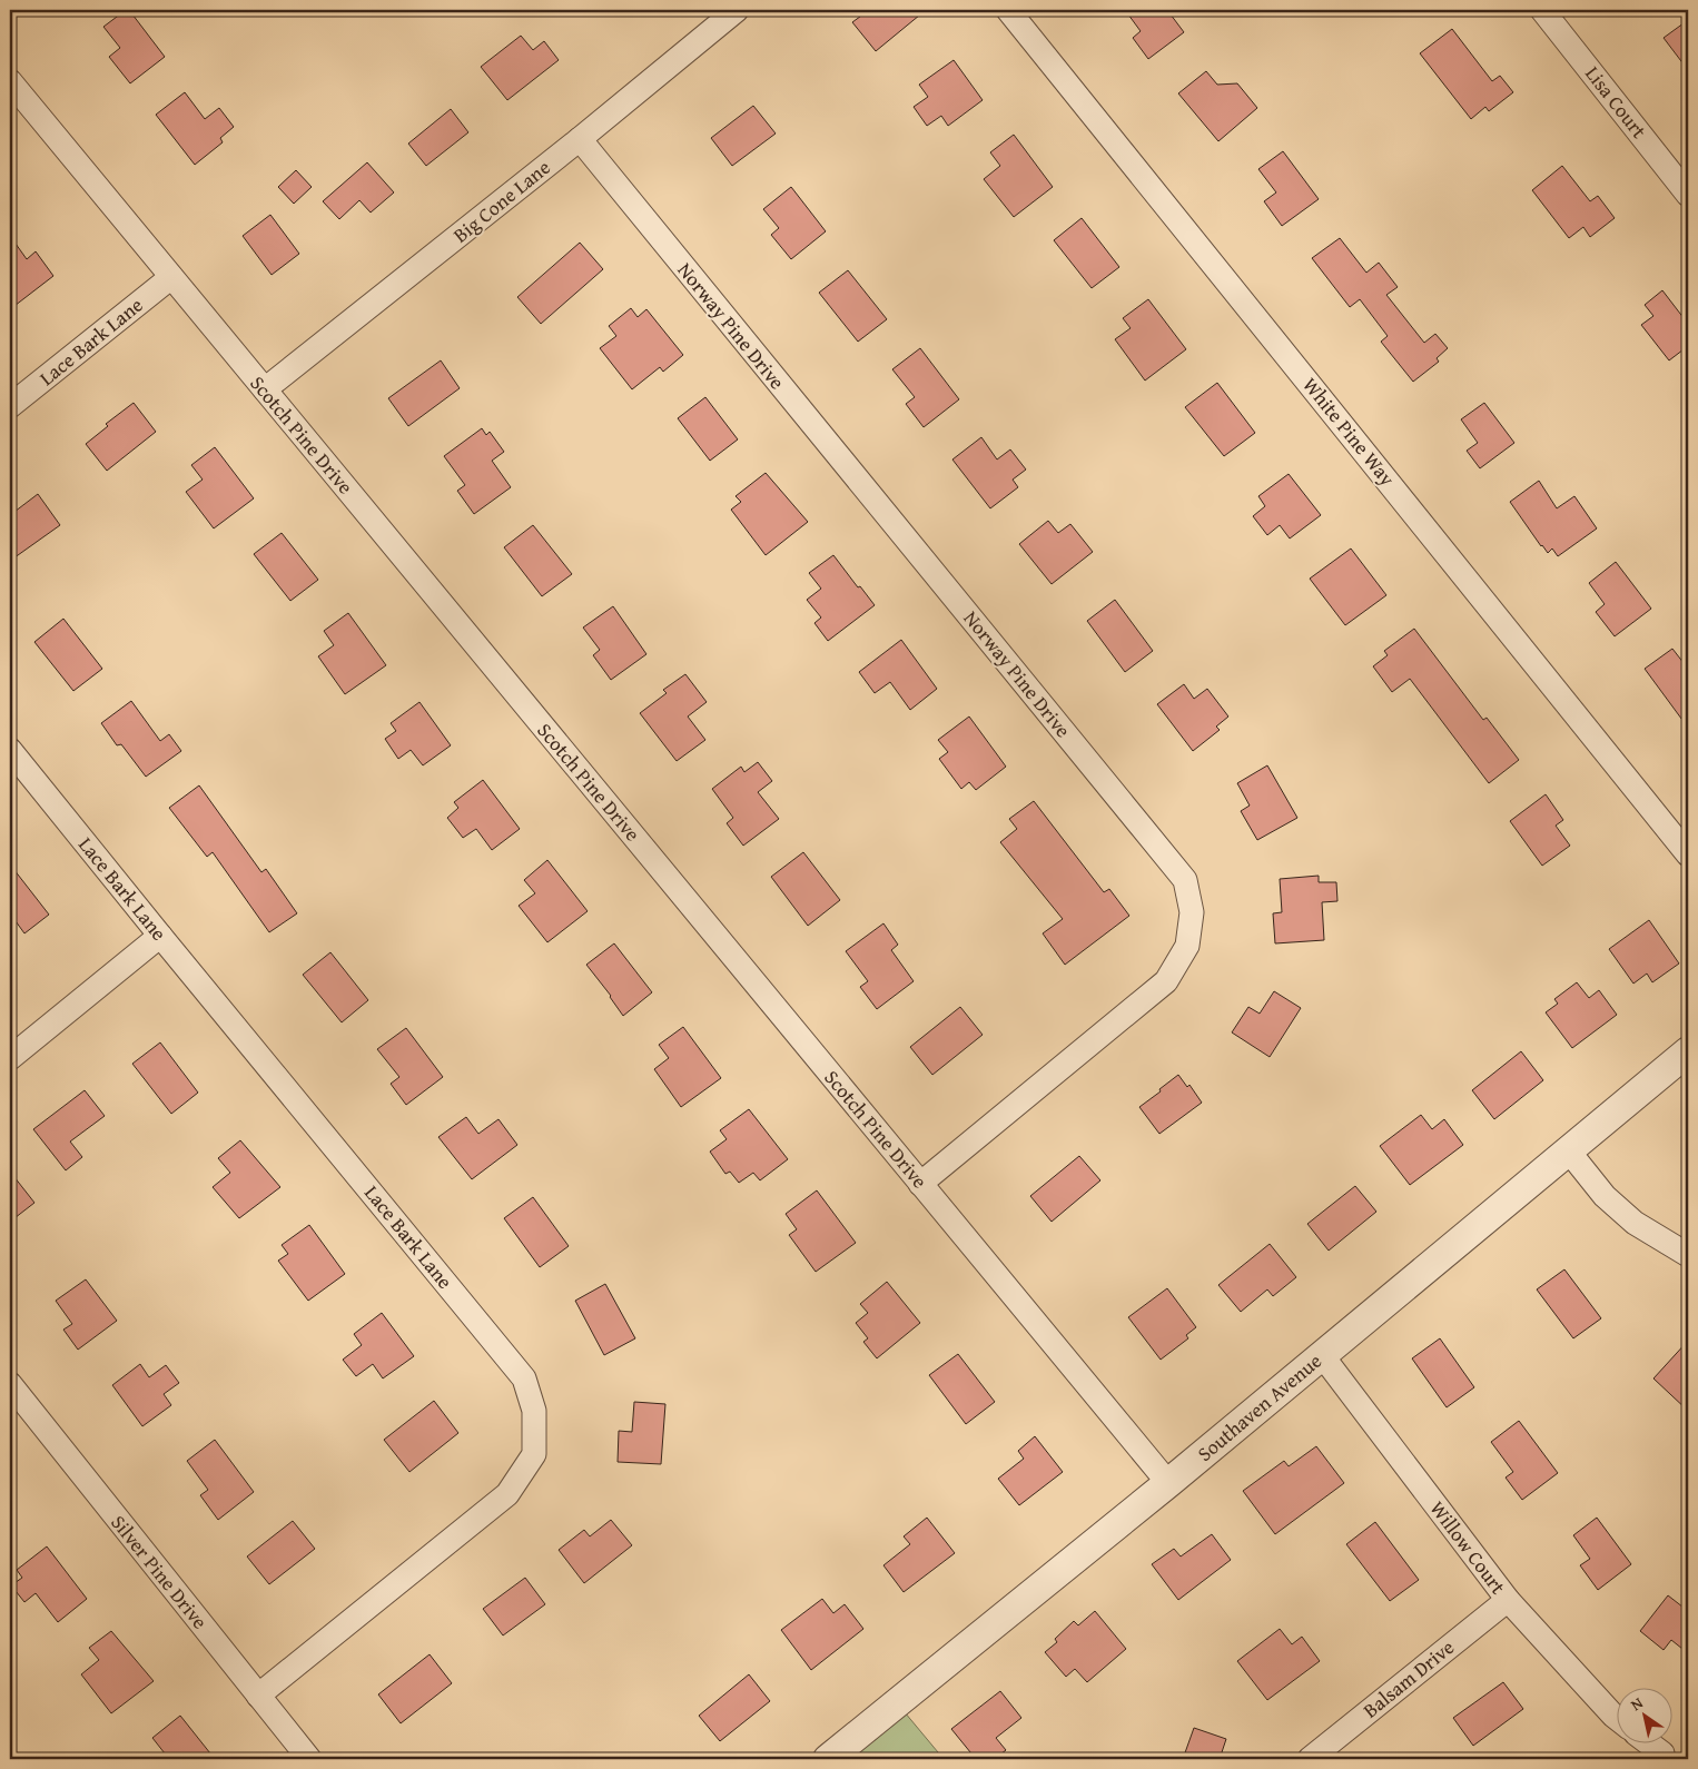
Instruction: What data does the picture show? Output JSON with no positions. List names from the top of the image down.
{
  "streets": {
    "street": [
      "Lisa Court",
      "Big Cone Lane",
      "Norway Pine Drive",
      "Lace Bark Lane",
      "White Pine Way",
      "Scotch Pine Drive",
      "Southaven Avenue",
      "Willow Court",
      "Silver Pine Drive",
      "Balsam Drive"
    ]
  },
  "crossings": [
    ["Big Cone Lane", "Norway Pine Drive"],
    ["Big Cone Lane", "Scotch Pine Drive"],
    ["Norway Pine Drive", "Scotch Pine Drive"],
    ["Lace Bark Lane", "Scotch Pine Drive"],
    ["Lace Bark Lane", "Silver Pine Drive"],
    ["Scotch Pine Drive", "Southaven Avenue"],
    ["Southaven Avenue", "Willow Court"],
    ["Willow Court", "Balsam Drive"]
  ],
  "north": "top left"
}
